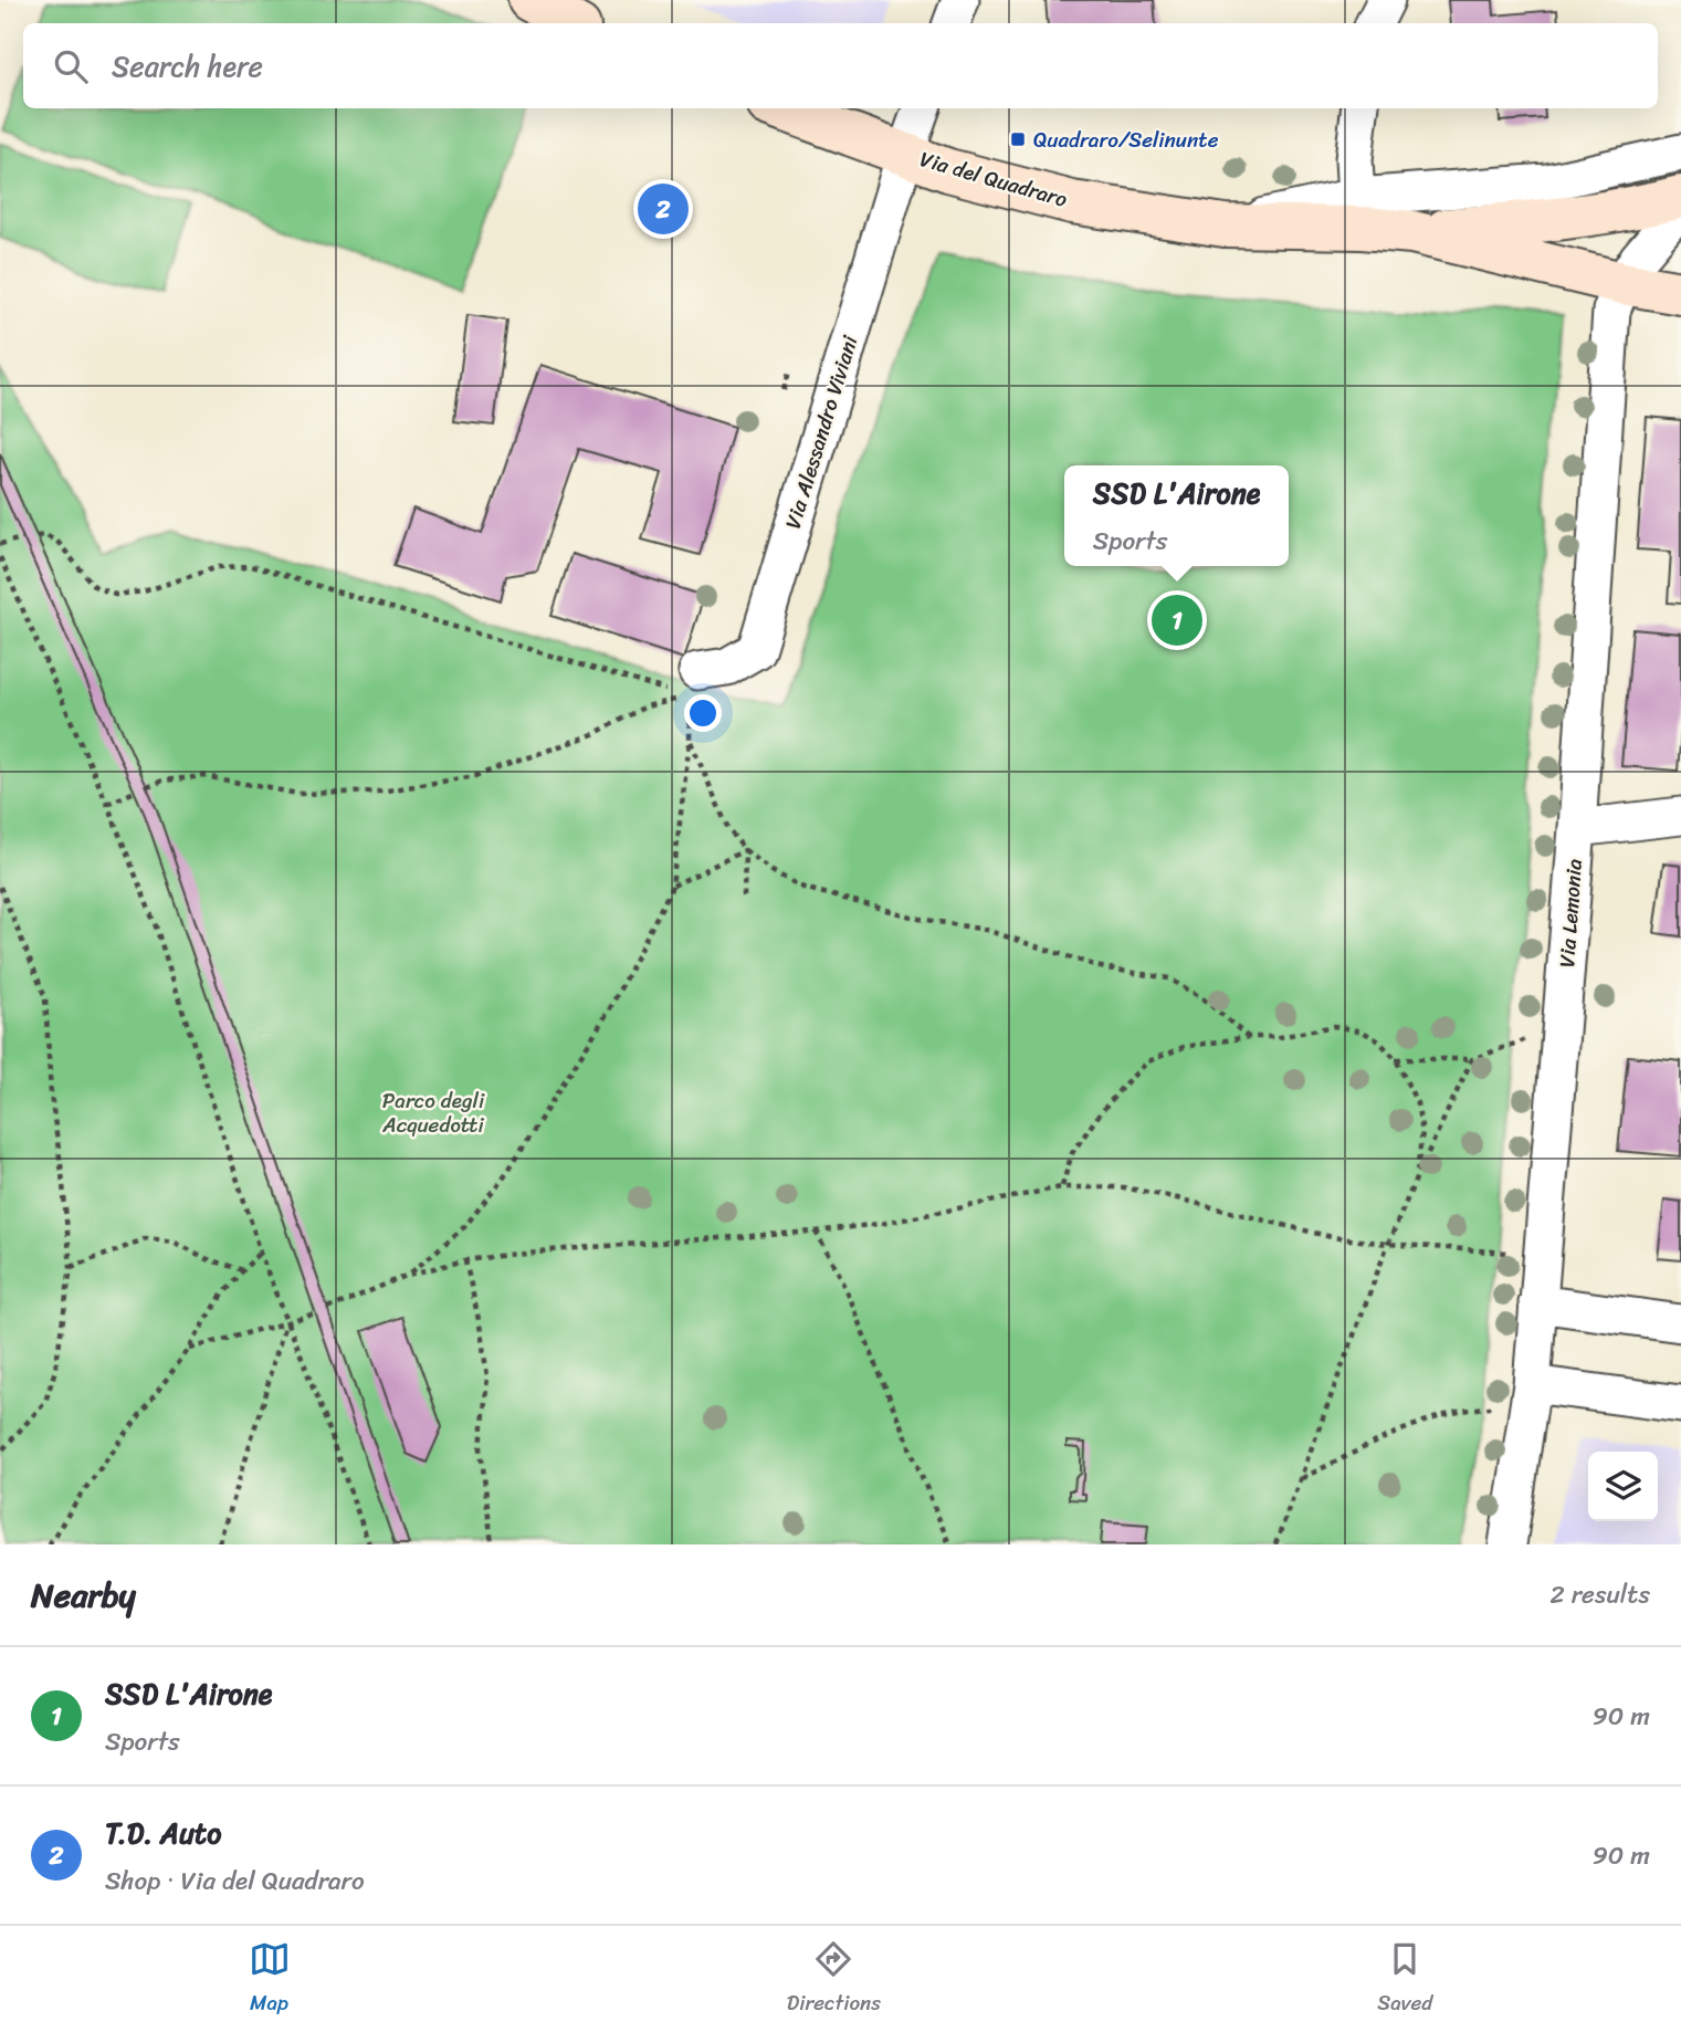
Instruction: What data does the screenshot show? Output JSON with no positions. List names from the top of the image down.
{
  "streets": {
    "main road": ["Via del Quadraro"],
    "street": ["Via Alessandro Viviani", "Via Lemonia"]
  },
  "crossings": [
    ["Via del Quadraro", "Via Alessandro Viviani"],
    ["Via del Quadraro", "Via Lemonia"]
  ],
  "parks": ["Parco degli Acquedotti"],
  "places": {
    "transit": ["Quadraro/Selinunte"]
  },
  "page": {
    "search": "Search here",
    "pins": ["2", "1"],
    "popup": ["SSD L'Airone", "Sports"],
    "heading": ["Nearby", "2 results"],
    "list": [
      {
        "mark": "1",
        "name": "SSD L'Airone",
        "note": "Sports",
        "value": "90 m"
      },
      {
        "mark": "2",
        "name": "T.D. Auto",
        "note": "Shop · Via del Quadraro",
        "value": "90 m"
      }
    ],
    "nav": ["Map", "Directions", "Saved"]
  }
}
